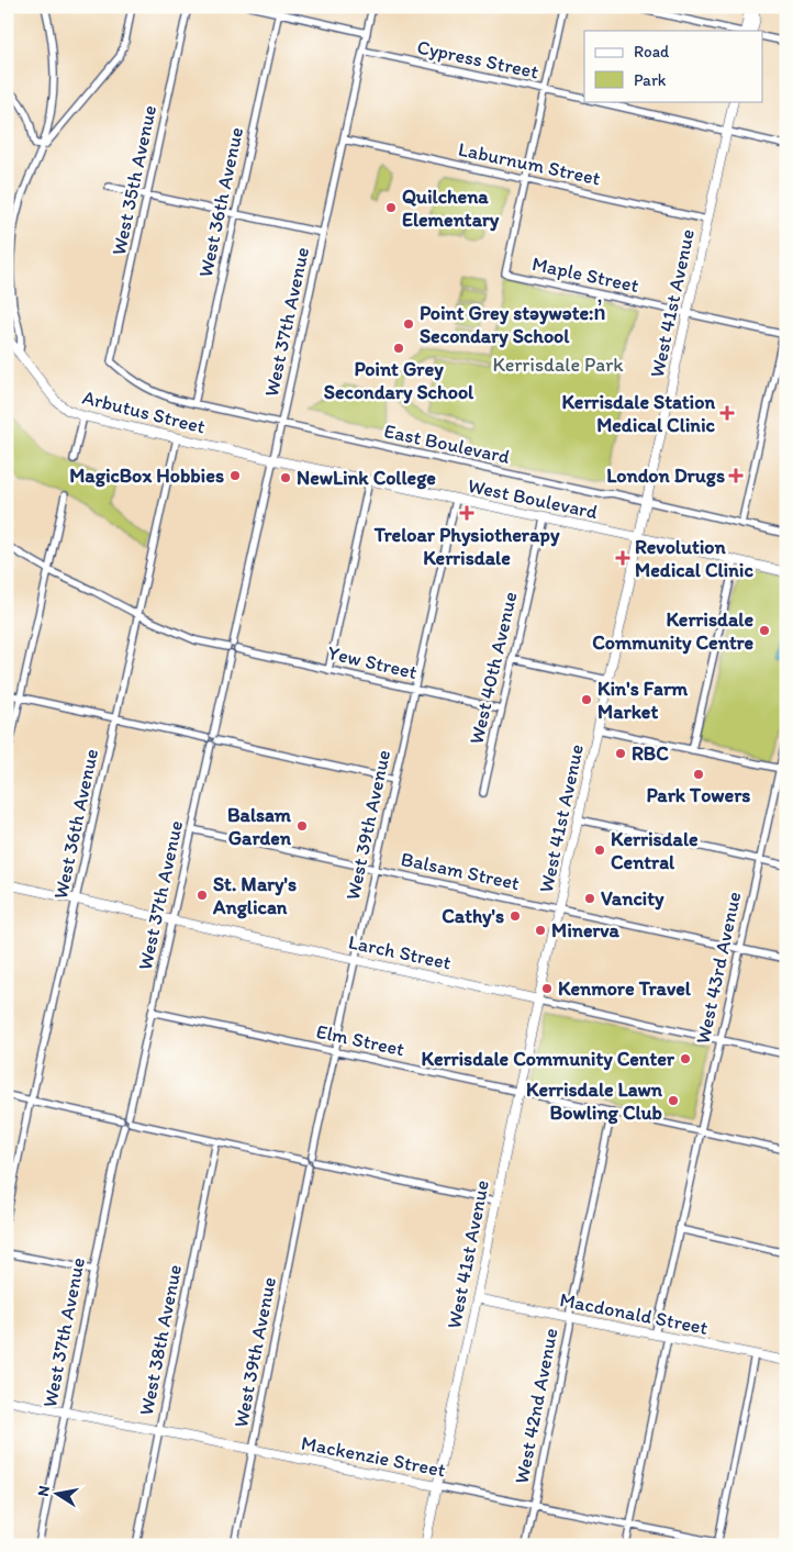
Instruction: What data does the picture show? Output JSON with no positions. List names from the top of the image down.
{
  "streets": {
    "main road": [
      "West 41st Avenue",
      "Arbutus Street",
      "West Boulevard",
      "Larch Street",
      "Macdonald Street",
      "Mackenzie Street"
    ],
    "street": [
      "Cypress Street",
      "Laburnum Street",
      "West 35th Avenue",
      "West 36th Avenue",
      "Maple Street",
      "West 37th Avenue",
      "East Boulevard",
      "Yew Street",
      "West 40th Avenue",
      "West 39th Avenue",
      "Balsam Street",
      "West 43rd Avenue",
      "Elm Street",
      "West 38th Avenue",
      "West 42nd Avenue"
    ]
  },
  "crossings": [
    ["Cypress Street", "West 41st Avenue"],
    ["Cypress Street", "West 37th Avenue"],
    ["Laburnum Street", "Maple Street"],
    ["Laburnum Street", "West 41st Avenue"],
    ["Laburnum Street", "West 37th Avenue"],
    ["West 35th Avenue", "East Boulevard"],
    ["West 36th Avenue", "Arbutus Street"],
    ["West 36th Avenue", "East Boulevard"],
    ["West 36th Avenue", "Yew Street"],
    ["West 36th Avenue", "Larch Street"],
    ["Maple Street", "West 41st Avenue"],
    ["West 41st Avenue", "East Boulevard"],
    ["West 41st Avenue", "West Boulevard"],
    ["West 41st Avenue", "Balsam Street"],
    ["West 41st Avenue", "Larch Street"],
    ["West 41st Avenue", "Elm Street"],
    ["West 41st Avenue", "Macdonald Street"],
    ["West 41st Avenue", "Mackenzie Street"],
    ["West 37th Avenue", "Arbutus Street"],
    ["West 37th Avenue", "East Boulevard"],
    ["West 37th Avenue", "West Boulevard"],
    ["West 37th Avenue", "Yew Street"],
    ["West 37th Avenue", "Balsam Street"],
    ["West 37th Avenue", "Larch Street"],
    ["West 37th Avenue", "Elm Street"],
    ["West 37th Avenue", "Mackenzie Street"],
    ["Arbutus Street", "West Boulevard"],
    ["West Boulevard", "West 40th Avenue"],
    ["West Boulevard", "West 39th Avenue"],
    ["Yew Street", "West 40th Avenue"],
    ["Yew Street", "West 39th Avenue"],
    ["West 39th Avenue", "Balsam Street"],
    ["West 39th Avenue", "Larch Street"],
    ["West 39th Avenue", "Elm Street"],
    ["West 39th Avenue", "Mackenzie Street"],
    ["Balsam Street", "West 43rd Avenue"],
    ["Larch Street", "West 43rd Avenue"],
    ["West 43rd Avenue", "Elm Street"],
    ["West 43rd Avenue", "Macdonald Street"],
    ["Elm Street", "West 42nd Avenue"],
    ["Macdonald Street", "West 42nd Avenue"],
    ["West 38th Avenue", "Mackenzie Street"],
    ["West 42nd Avenue", "Mackenzie Street"]
  ],
  "parks": ["Kerrisdale Park"],
  "places": {
    "other": [
      "Quilchena Elementary",
      "Point Grey stəywəte:n̓ Secondary School",
      "Point Grey Secondary School",
      "MagicBox Hobbies",
      "NewLink College",
      "Kerrisdale Community Centre",
      "Kin's Farm Market",
      "RBC",
      "Park Towers",
      "Balsam Garden",
      "Kerrisdale Central",
      "St. Mary's Anglican",
      "Vancity",
      "Cathy's",
      "Minerva",
      "Kenmore Travel",
      "Kerrisdale Community Center",
      "Kerrisdale Lawn Bowling Club"
    ],
    "health": [
      "Kerrisdale Station Medical Clinic",
      "London Drugs",
      "Treloar Physiotherapy Kerrisdale",
      "Revolution Medical Clinic"
    ]
  },
  "legend": ["Road", "Park"],
  "north": "left"
}
